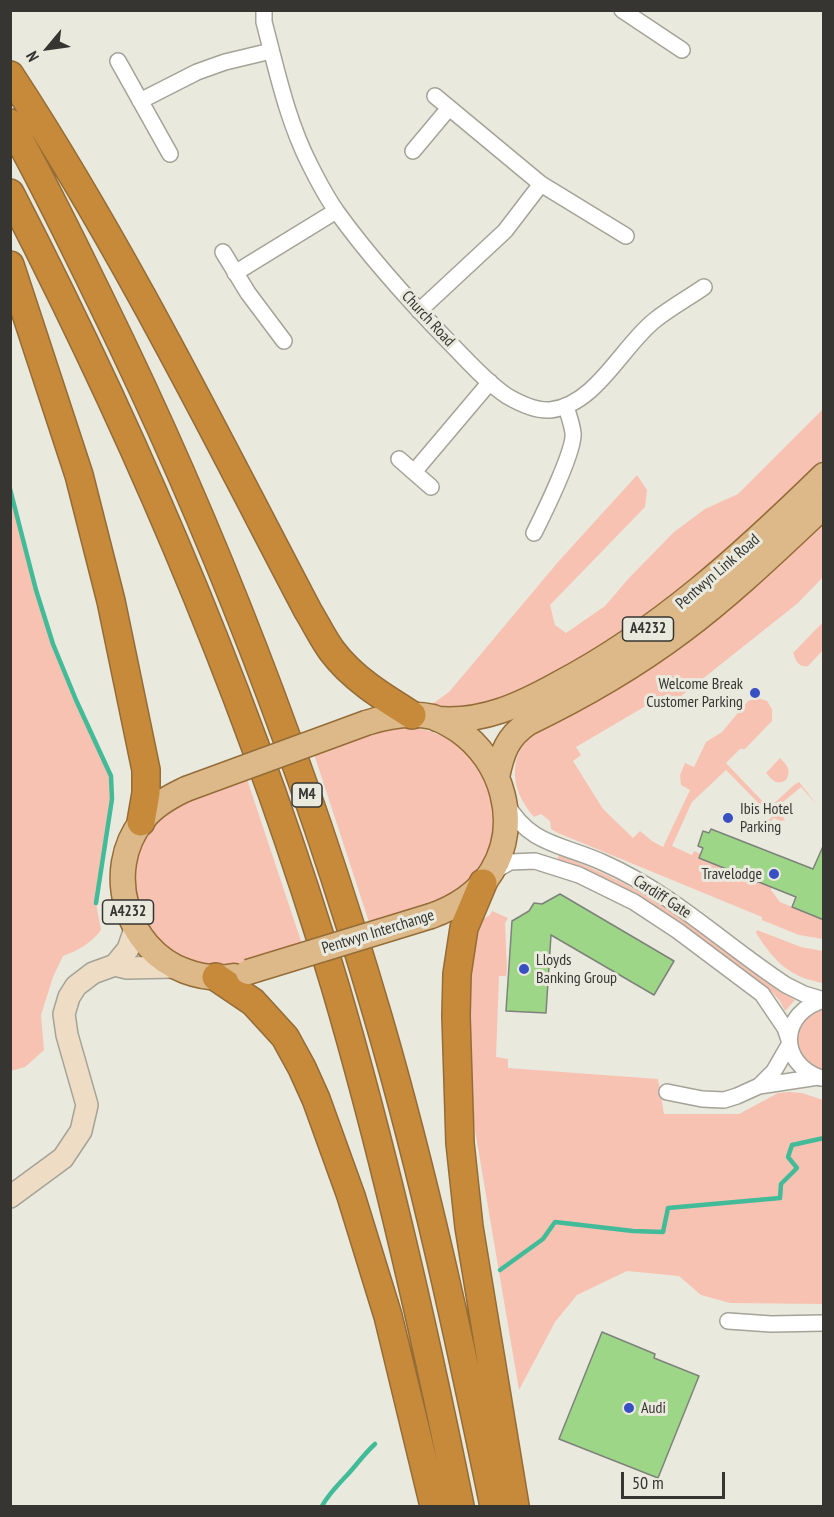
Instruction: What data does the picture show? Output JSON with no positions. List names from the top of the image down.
{
  "streets": {
    "highway": ["M4"],
    "main road": ["Pentwyn Link Road", "A4232", "Pentwyn Interchange"],
    "street": ["Church Road", "Cardiff Gate"]
  },
  "crossings": [
    ["Pentwyn Link Road", "A4232"],
    ["Pentwyn Link Road", "Cardiff Gate"],
    ["Pentwyn Link Road", "Pentwyn Interchange"],
    ["A4232", "Cardiff Gate"],
    ["A4232", "Pentwyn Interchange"],
    ["Cardiff Gate", "Pentwyn Interchange"]
  ],
  "places": [
    "Welcome Break Customer Parking",
    "Ibis Hotel Parking",
    "Travelodge",
    "Lloyds Banking Group",
    "Audi"
  ],
  "scale_bar": "50 m",
  "north": "bottom left"
}
